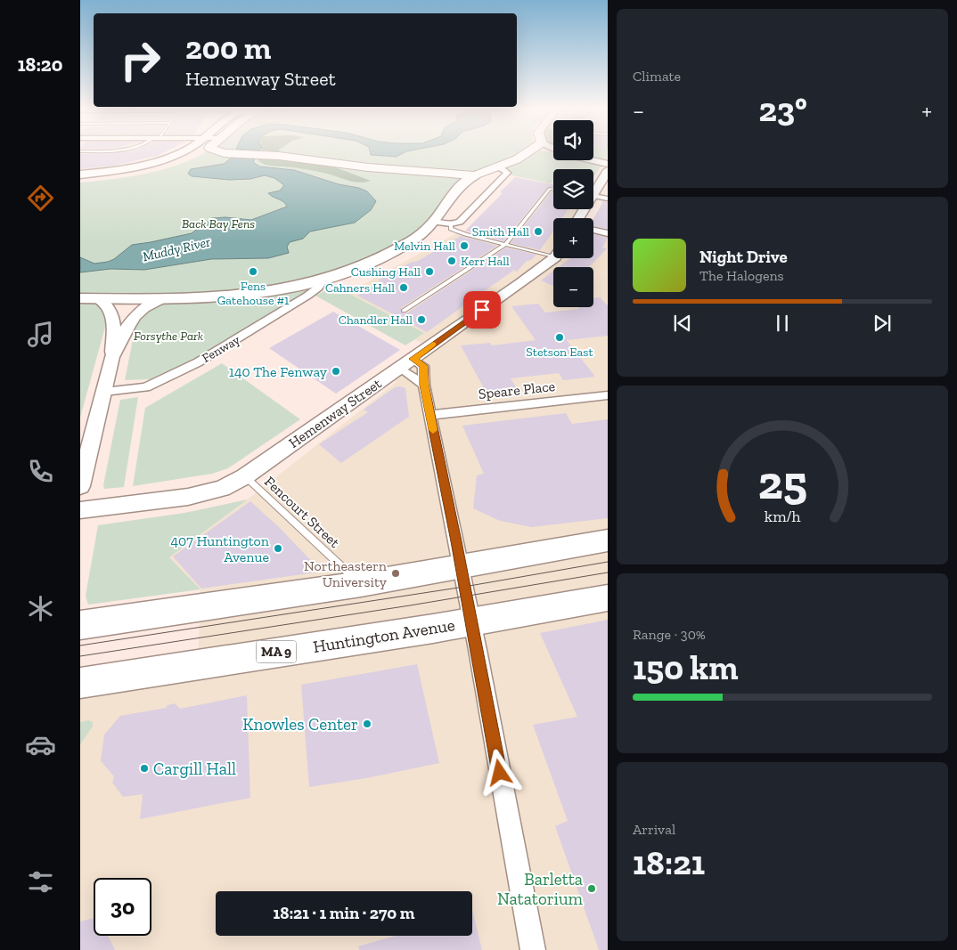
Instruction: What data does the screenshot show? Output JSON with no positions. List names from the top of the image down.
{
  "streets": {
    "highway": ["Fenway"],
    "main road": ["Hemenway Street", "Huntington Avenue", "MA 9"],
    "street": ["Speare Place"],
    "lane": ["Fencourt Street"]
  },
  "crossings": [
    ["Hemenway Street", "Fencourt Street"]
  ],
  "water": ["Muddy River"],
  "parks": ["Back Bay Fens", "Forsythe Park"],
  "places": [
    "Smith Hall",
    "Melvin Hall",
    "Kerr Hall",
    "Fens Gatehouse #1",
    "Cushing Hall",
    "Cahners Hall",
    "Chandler Hall",
    "Stetson East",
    "140 The Fenway",
    "407 Huntington Avenue",
    "Northeastern University",
    "Knowles Center",
    "Cargill Hall",
    "Barletta Natatorium"
  ],
  "page": {
    "tabs": "18:20",
    "tile": [
      "Climate",
      ["Range · 30%", "150 km"],
      ["Arrival", "18:21"]
    ],
    "turn": ["200 m", "Hemenway Street"],
    "heat": ["−", "23°", "+"],
    "map_buttons": ["+", "−"],
    "song": ["Night Drive", "The Halogens"],
    "limit": "30",
    "trip": "18:21 · 1 min · 270 m",
    "gauge": ["25", "km/h"]
  }
}
